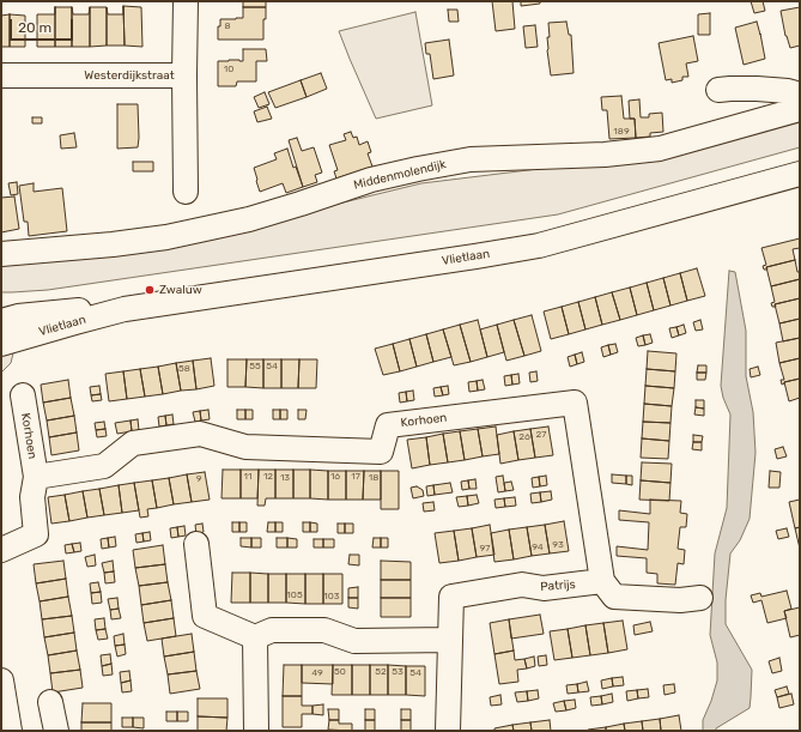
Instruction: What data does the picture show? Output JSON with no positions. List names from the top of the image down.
{
  "streets": {
    "street": [
      "Westerdijkstraat",
      "Middenmolendijk",
      "Vlietlaan",
      "Korhoen",
      "Patrijs"
    ]
  },
  "crossings": [
    ["Korhoen", "Patrijs"]
  ],
  "places": ["Zwaluw"],
  "house_numbers": [
    "8",
    "10",
    "189",
    "55",
    "54",
    "58",
    "27",
    "26",
    "11",
    "12",
    "16",
    "17",
    "13",
    "18",
    "9",
    "93",
    "94",
    "97",
    "105",
    "103",
    "50",
    "52",
    "53",
    "49",
    "54"
  ],
  "scale_bar": "20 m"
}
